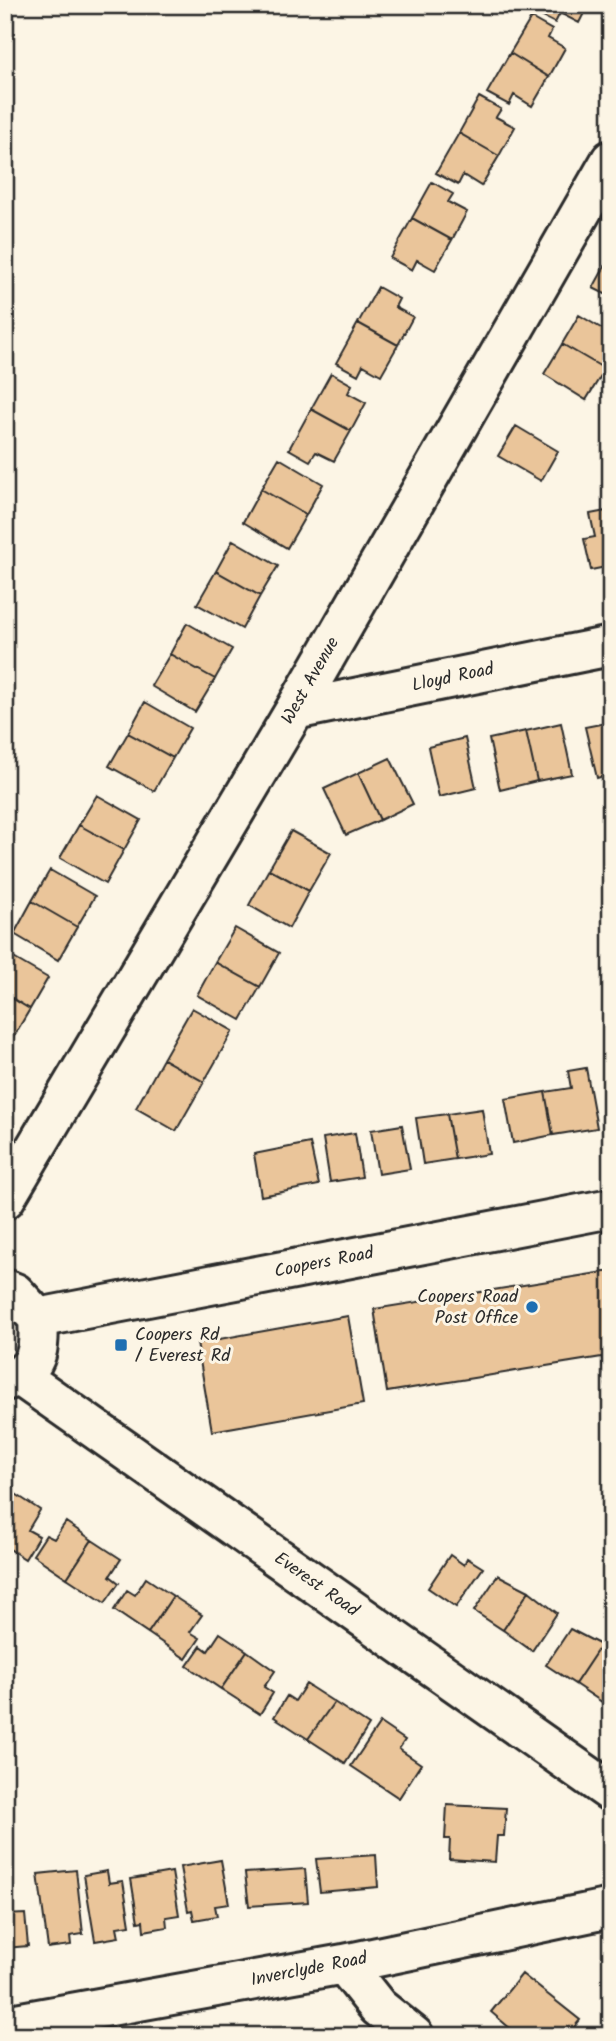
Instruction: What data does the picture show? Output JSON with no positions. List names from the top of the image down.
{
  "streets": {
    "street": [
      "Lloyd Road",
      "West Avenue",
      "Coopers Road",
      "Everest Road",
      "Inverclyde Road"
    ]
  },
  "crossings": [
    ["Lloyd Road", "West Avenue"]
  ],
  "places": {
    "other": ["Coopers Road Post Office"],
    "transit": ["Coopers Rd / Everest Rd"]
  }
}
